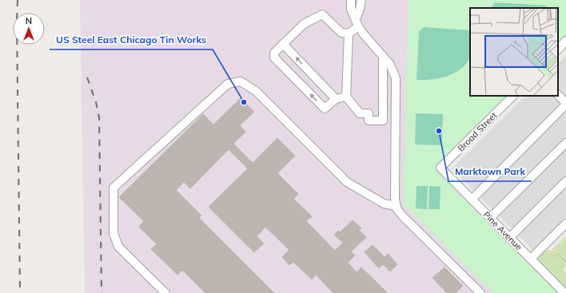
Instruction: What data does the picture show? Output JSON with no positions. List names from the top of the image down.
{
  "streets": {
    "street": ["Broad Street", "Pine Avenue"]
  },
  "crossings": [
    ["Broad Street", "Pine Avenue"]
  ],
  "places": ["US Steel East Chicago Tin Works", "Marktown Park"],
  "north": "top"
}
